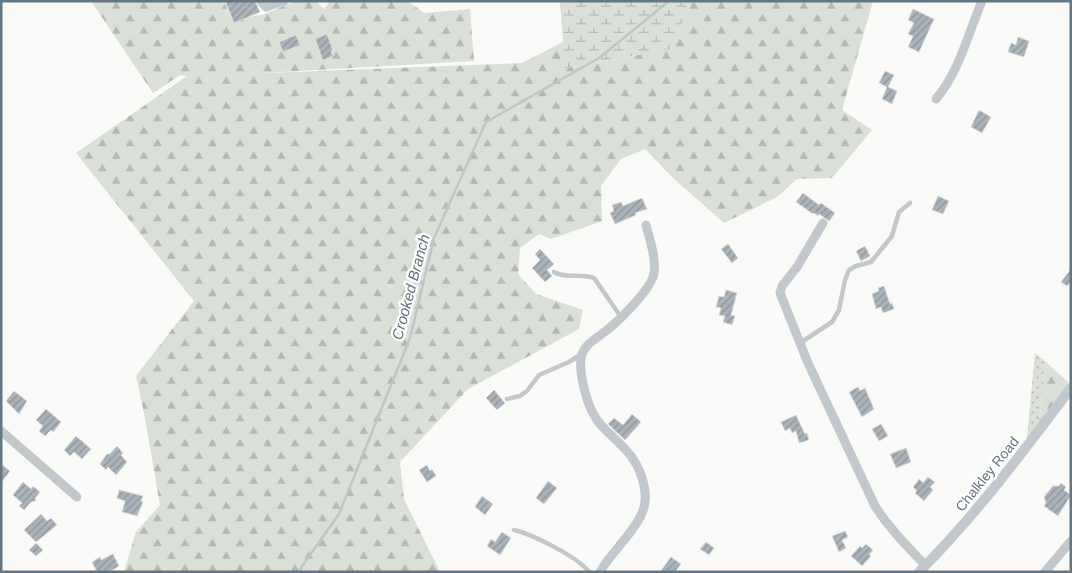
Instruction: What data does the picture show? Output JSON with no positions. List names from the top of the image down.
{
  "streets": {
    "street": ["Chalkley Road"]
  },
  "water": ["Crooked Branch"]
}
